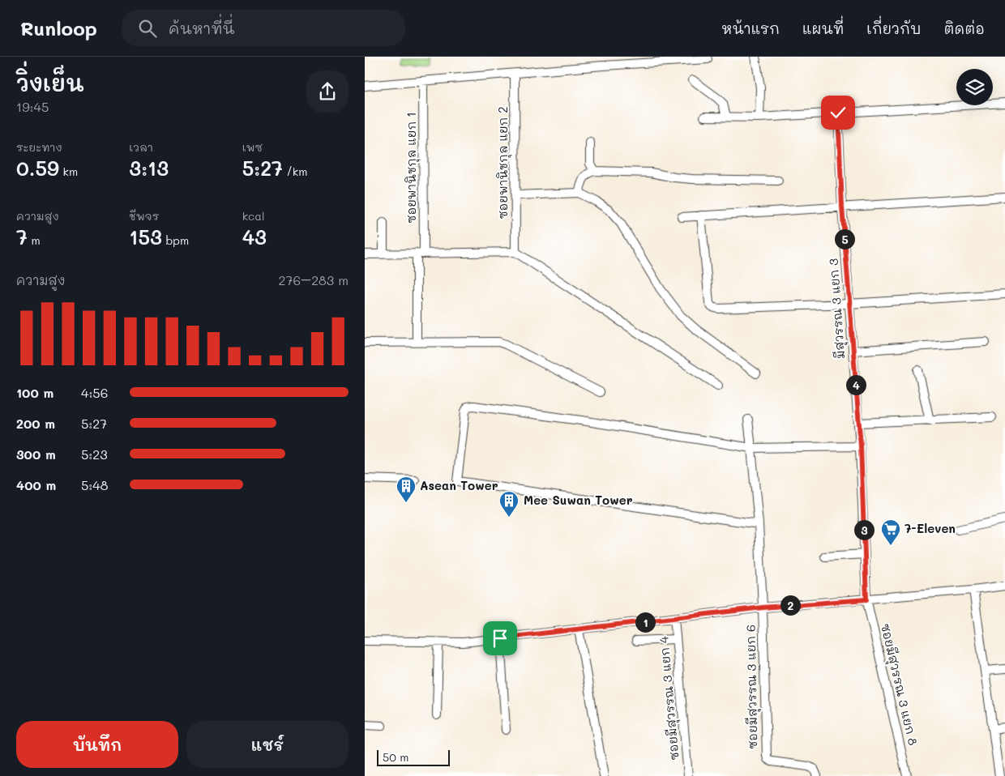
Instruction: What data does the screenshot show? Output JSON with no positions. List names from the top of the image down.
{
  "streets": {
    "street": [
      "ซอยพานิชกุล แยก 2",
      "ซอยพานิชกุล แยก 1",
      "มีสุวรรณ 3 แยก 3",
      "ซอยมีสุวรรณ 3 แยก 8",
      "ซอยมีสุวรรณ 3 แยก 6",
      "ซอยมีสุวรรณ 3 แยก 4"
    ]
  },
  "crossings": [
    ["มีสุวรรณ 3 แยก 3", "ซอยมีสุวรรณ 3 แยก 8"]
  ],
  "places": {
    "building": ["Asean Tower", "Mee Suwan Tower"],
    "supermarket": ["7-Eleven"]
  },
  "scale_bar": "50 m",
  "page": {
    "header": "Runloop",
    "search": "ค้นหาที่นี่",
    "nav": [
      "หน้าแรก",
      "แผนที่",
      "เกี่ยวกับ",
      "ติดต่อ"
    ],
    "heading": ["วิ่งเย็น", "19:45"],
    "stats": [
      ["ระยะทาง", "0.59 km"],
      ["เวลา", "3:13"],
      ["เพซ", "5:27 /km"],
      ["ความสูง", "7 m"],
      ["ชีพจร", "153 bpm"],
      ["kcal", "43"]
    ],
    "pins": [
      "5",
      "4",
      "3",
      "2",
      "1"
    ],
    "chart": ["ความสูง", "276–283 m"],
    "list": [
      {
        "name": "100 m",
        "note": "4:56"
      },
      {
        "name": "200 m",
        "note": "5:27"
      },
      {
        "name": "300 m",
        "note": "5:23"
      },
      {
        "name": "400 m",
        "note": "5:48"
      }
    ],
    "buttons": ["บันทึก", "แชร์"],
    "scale": "50 m"
  }
}
